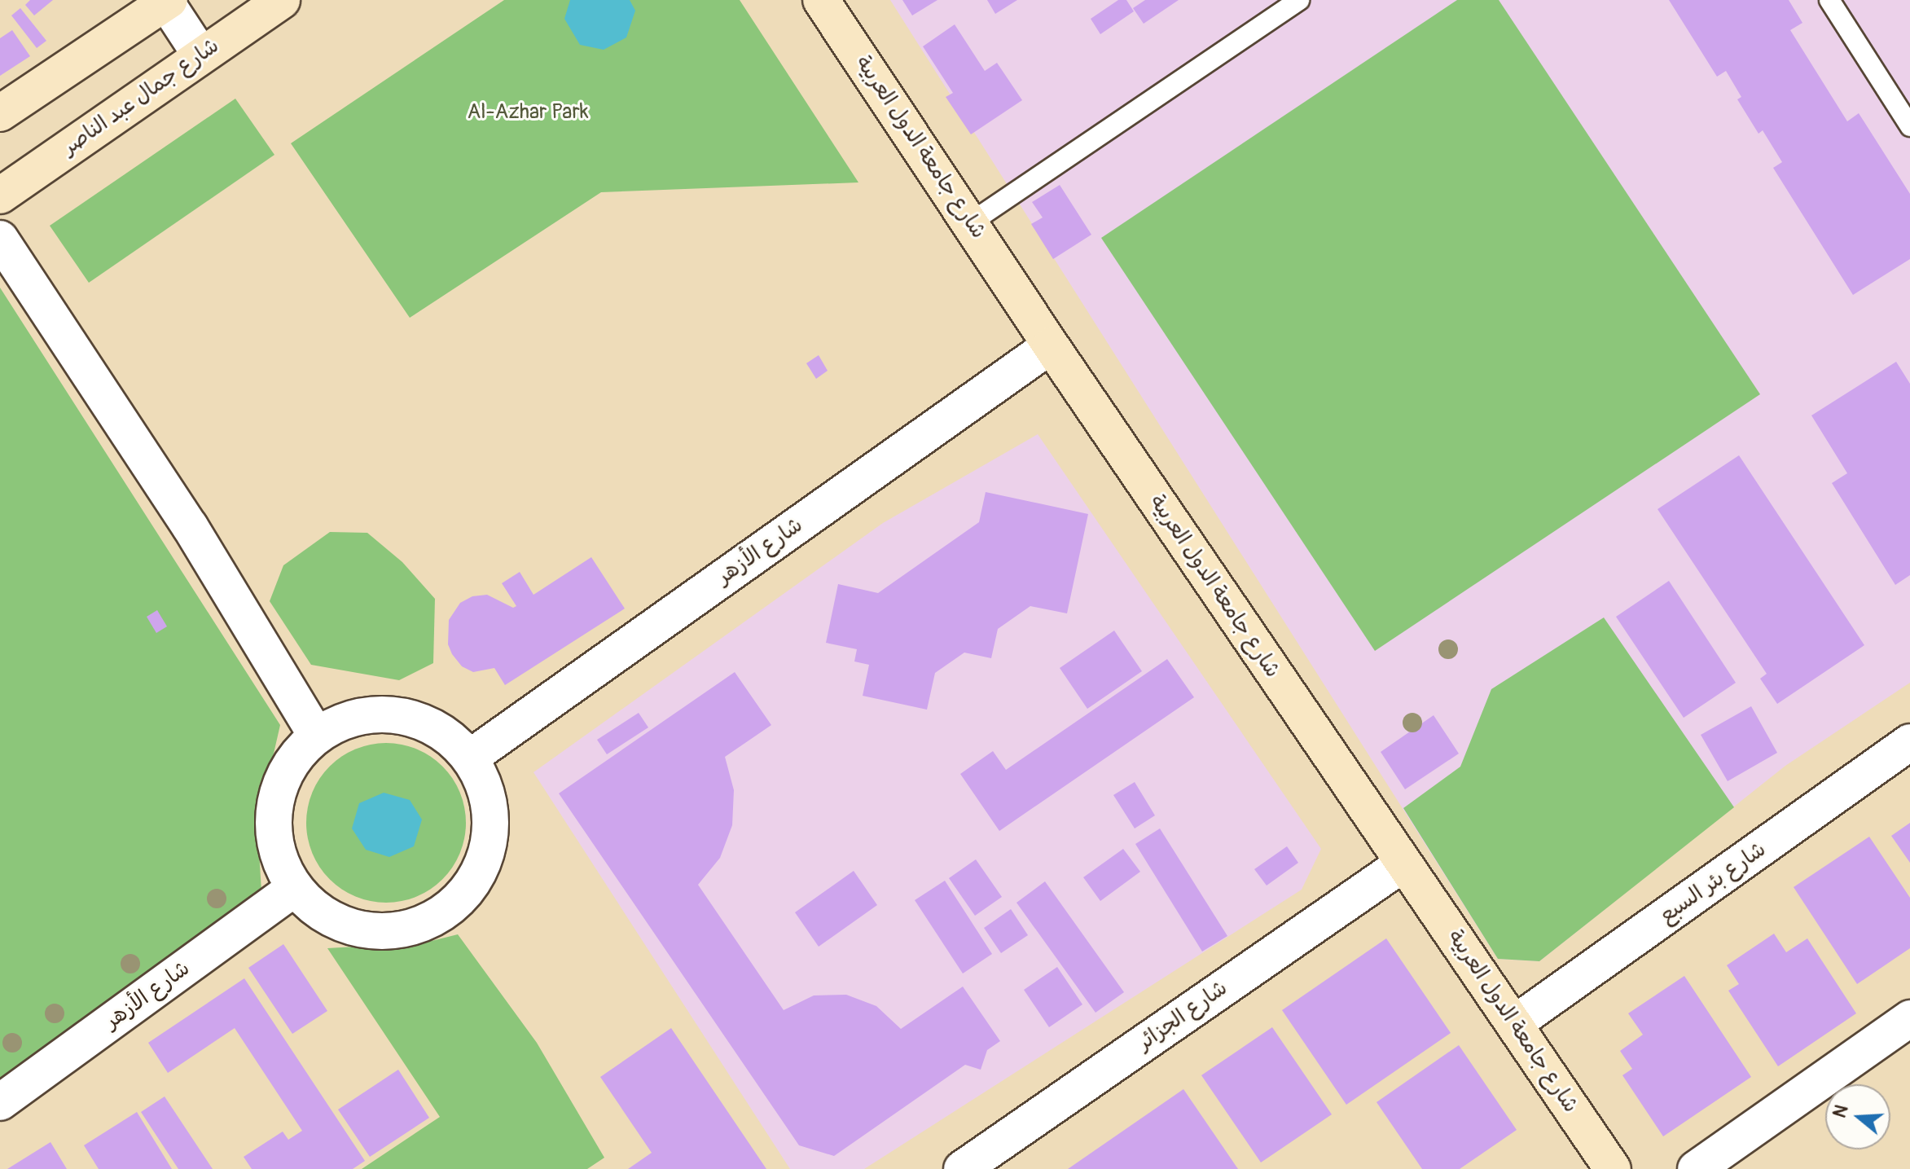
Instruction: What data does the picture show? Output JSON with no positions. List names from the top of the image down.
{
  "streets": {
    "main road": ["شارع جمال عبد الناصر", "شارع جامعة الدول العربية"],
    "street": ["شارع الأزهر", "شارع بئر السبع", "شارع الجزائر"]
  },
  "crossings": [
    ["شارع جامعة الدول العربية", "شارع الأزهر"],
    ["شارع جامعة الدول العربية", "شارع بئر السبع"],
    ["شارع جامعة الدول العربية", "شارع الجزائر"]
  ],
  "parks": ["Al-Azhar Park"],
  "north": "left"
}
